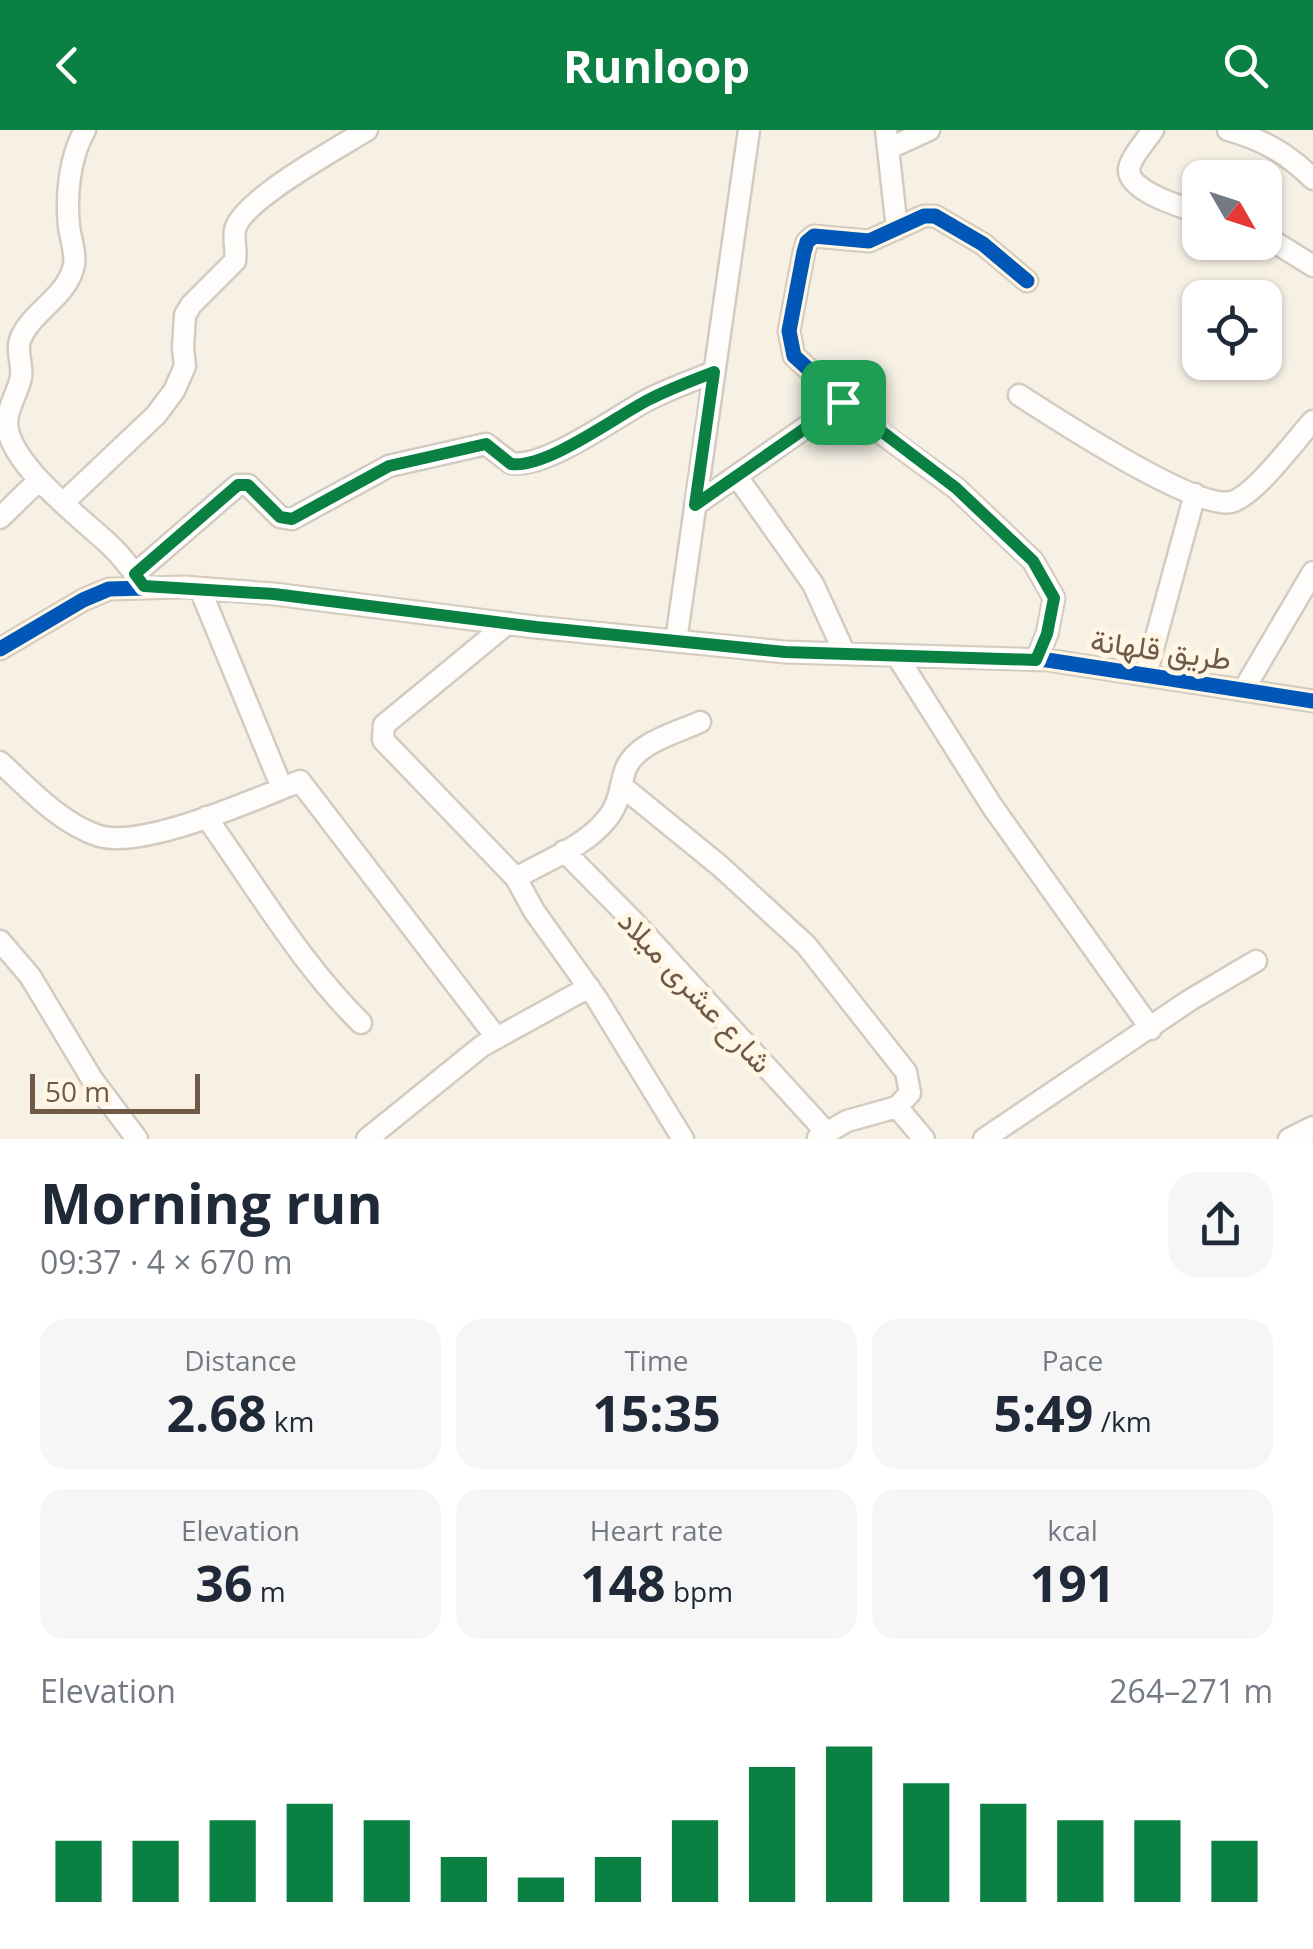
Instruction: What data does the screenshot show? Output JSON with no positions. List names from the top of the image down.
{
  "streets": {
    "street": ["طريق قلهانة", "شارع عشرى ميلاد"]
  },
  "scale_bar": "50 m",
  "north": "bottom right",
  "page": {
    "header": "Runloop",
    "scale": "50 m",
    "heading": ["Morning run", "09:37 · 4 × 670 m"],
    "stats": [
      ["Distance", "2.68 km"],
      ["Time", "15:35"],
      ["Pace", "5:49 /km"],
      ["Elevation", "36 m"],
      ["Heart rate", "148 bpm"],
      ["kcal", "191"]
    ],
    "chart": ["Elevation", "264–271 m"]
  }
}
